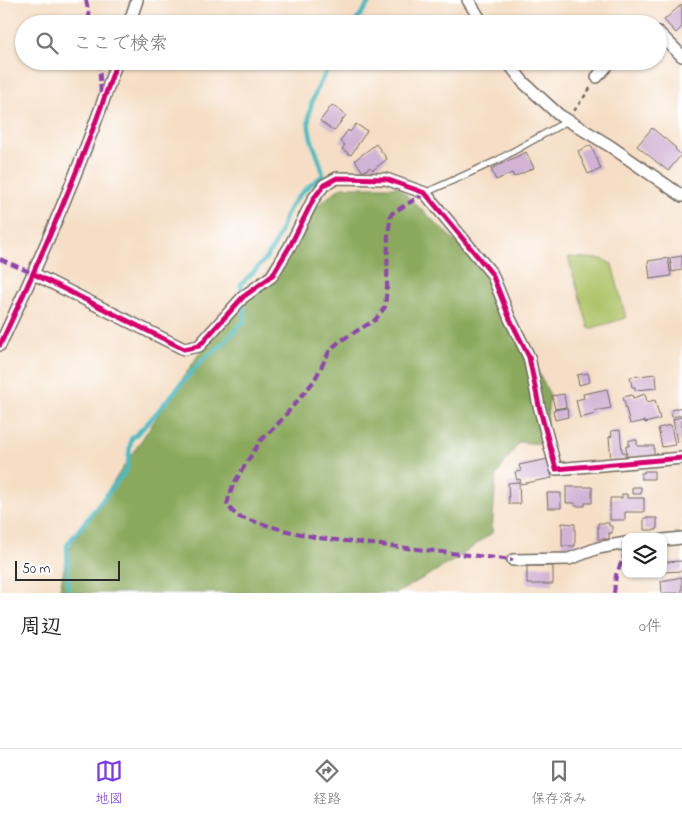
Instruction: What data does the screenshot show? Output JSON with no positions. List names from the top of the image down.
{
  "scale_bar": "50 m",
  "page": {
    "search": "ここで検索",
    "scale": "50 m",
    "heading": ["周辺", "0件"],
    "nav": ["地図", "経路", "保存済み"]
  }
}
